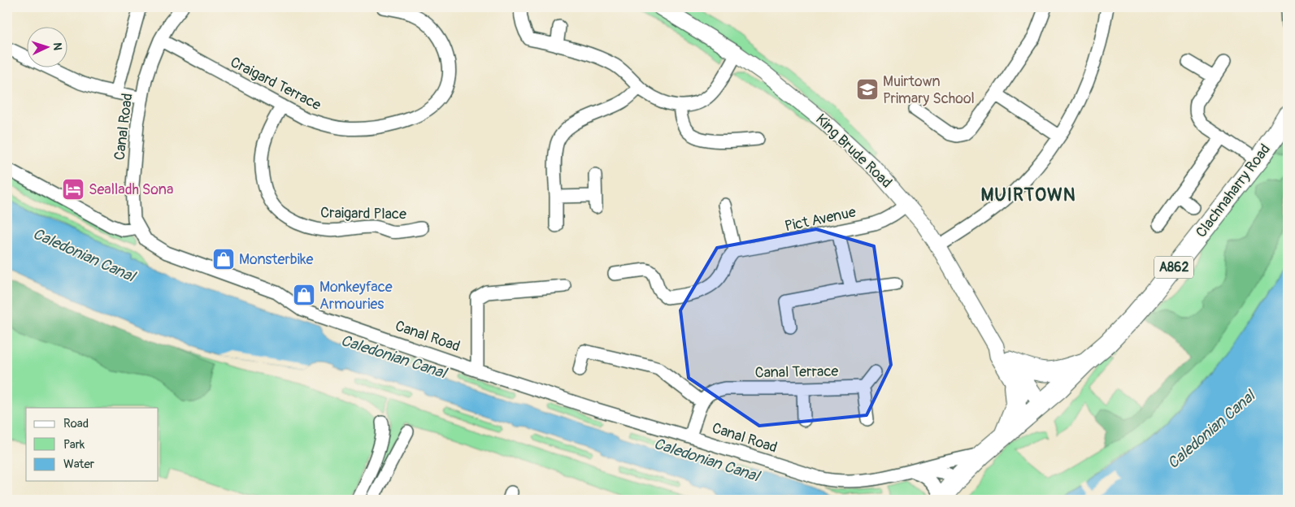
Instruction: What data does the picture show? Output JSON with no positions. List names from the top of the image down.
{
  "streets": {
    "main road": ["Clachnaharry Road", "A862"],
    "street": [
      "Craigard Terrace",
      "Canal Road",
      "King Brude Road",
      "Craigard Place",
      "Pict Avenue",
      "Canal Terrace"
    ]
  },
  "crossings": [
    ["Craigard Terrace", "Canal Road"],
    ["Craigard Terrace", "Craigard Place"],
    ["Canal Road", "A862"],
    ["King Brude Road", "Clachnaharry Road"],
    ["King Brude Road", "Pict Avenue"],
    ["King Brude Road", "A862"],
    ["Clachnaharry Road", "A862"]
  ],
  "districts": ["MUIRTOWN"],
  "water": ["Caledonian Canal"],
  "places": {
    "school or university": ["Muirtown Primary School"],
    "hotel": ["Sealladh Sona"],
    "shop": ["Monsterbike", "Monkeyface Armouries"]
  },
  "legend": ["Road", "Park", "Water"],
  "north": "right"
}
